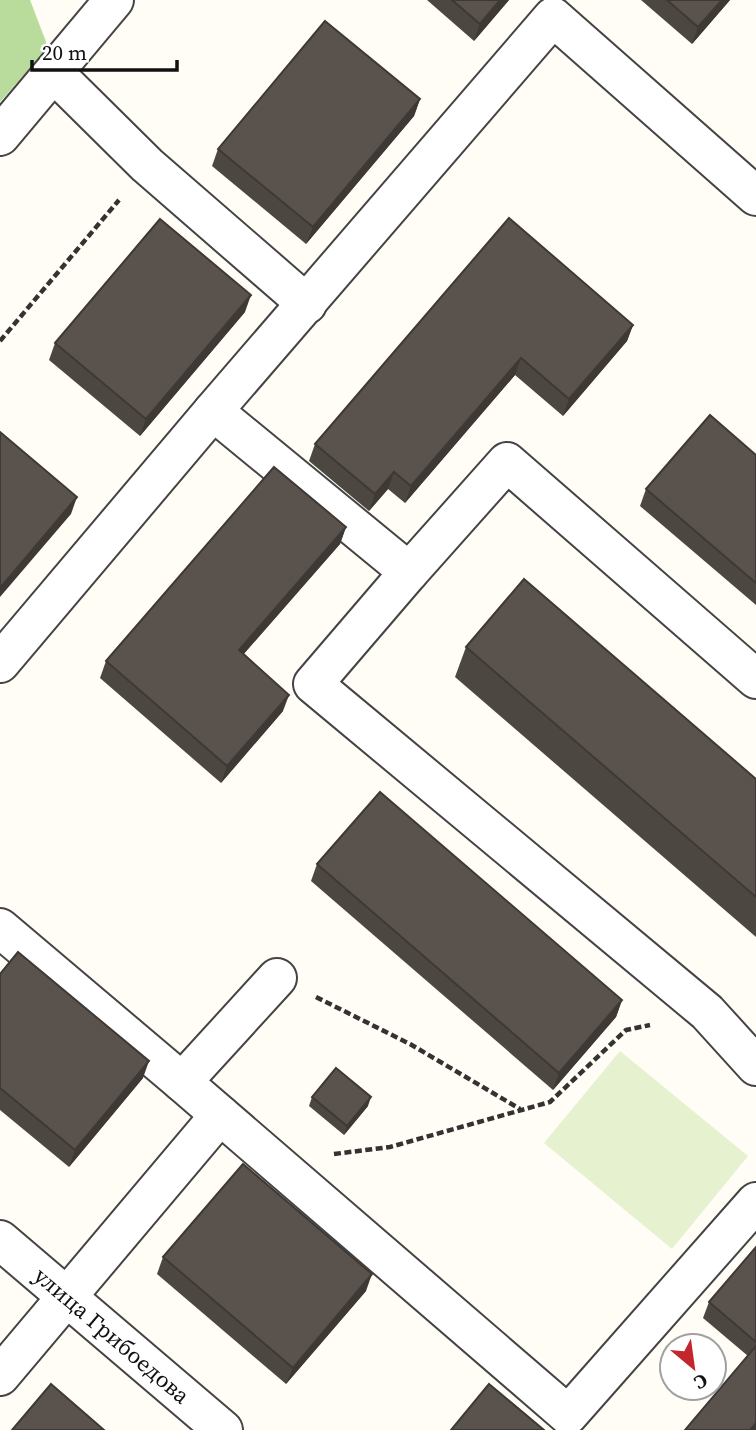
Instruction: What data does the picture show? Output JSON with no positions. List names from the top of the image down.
{
  "streets": {
    "street": ["улица Грибоедова"]
  },
  "scale_bar": "20 m",
  "north": "bottom right"
}
